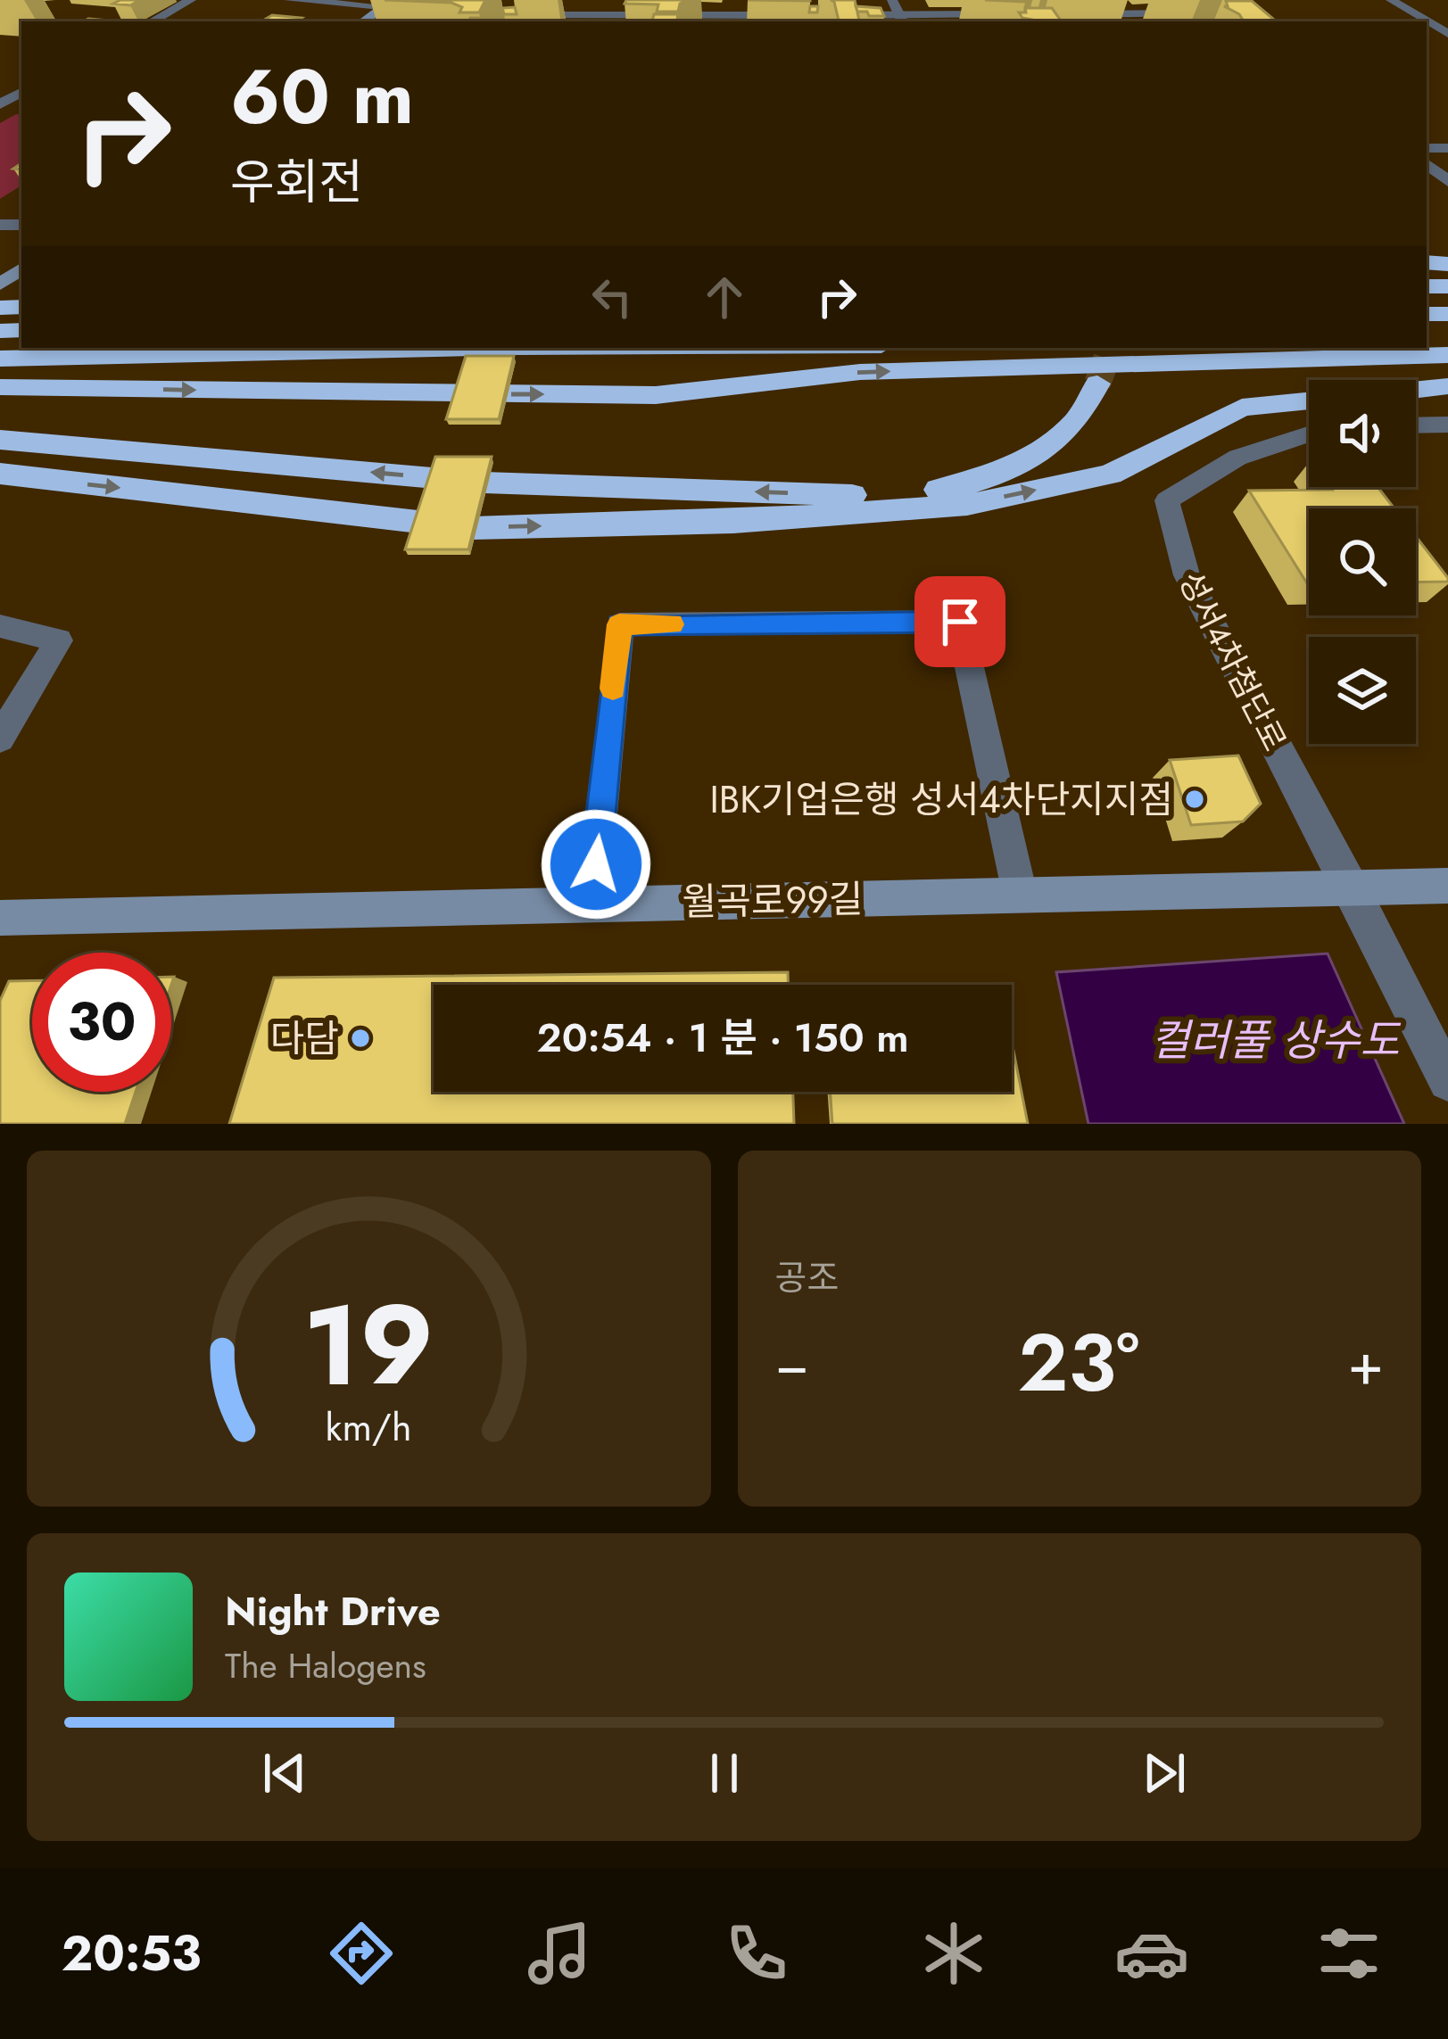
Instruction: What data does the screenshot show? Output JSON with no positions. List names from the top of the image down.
{
  "streets": {
    "main road": ["월곡로99길"],
    "street": ["성서4차첨단로"]
  },
  "crossings": [
    ["성서4차첨단로", "월곡로99길"]
  ],
  "water": ["컬러풀 상수도"],
  "places": ["IBK기업은행 성서4차단지지점", "다담"],
  "page": {
    "turn": ["60 m", "우회전"],
    "limit": "30",
    "trip": "20:54 · 1 분 · 150 m",
    "tile": "공조",
    "heat": ["−", "23°", "+"],
    "song": ["Night Drive", "The Halogens"],
    "tabs": "20:53",
    "gauge": ["19", "km/h"]
  }
}
